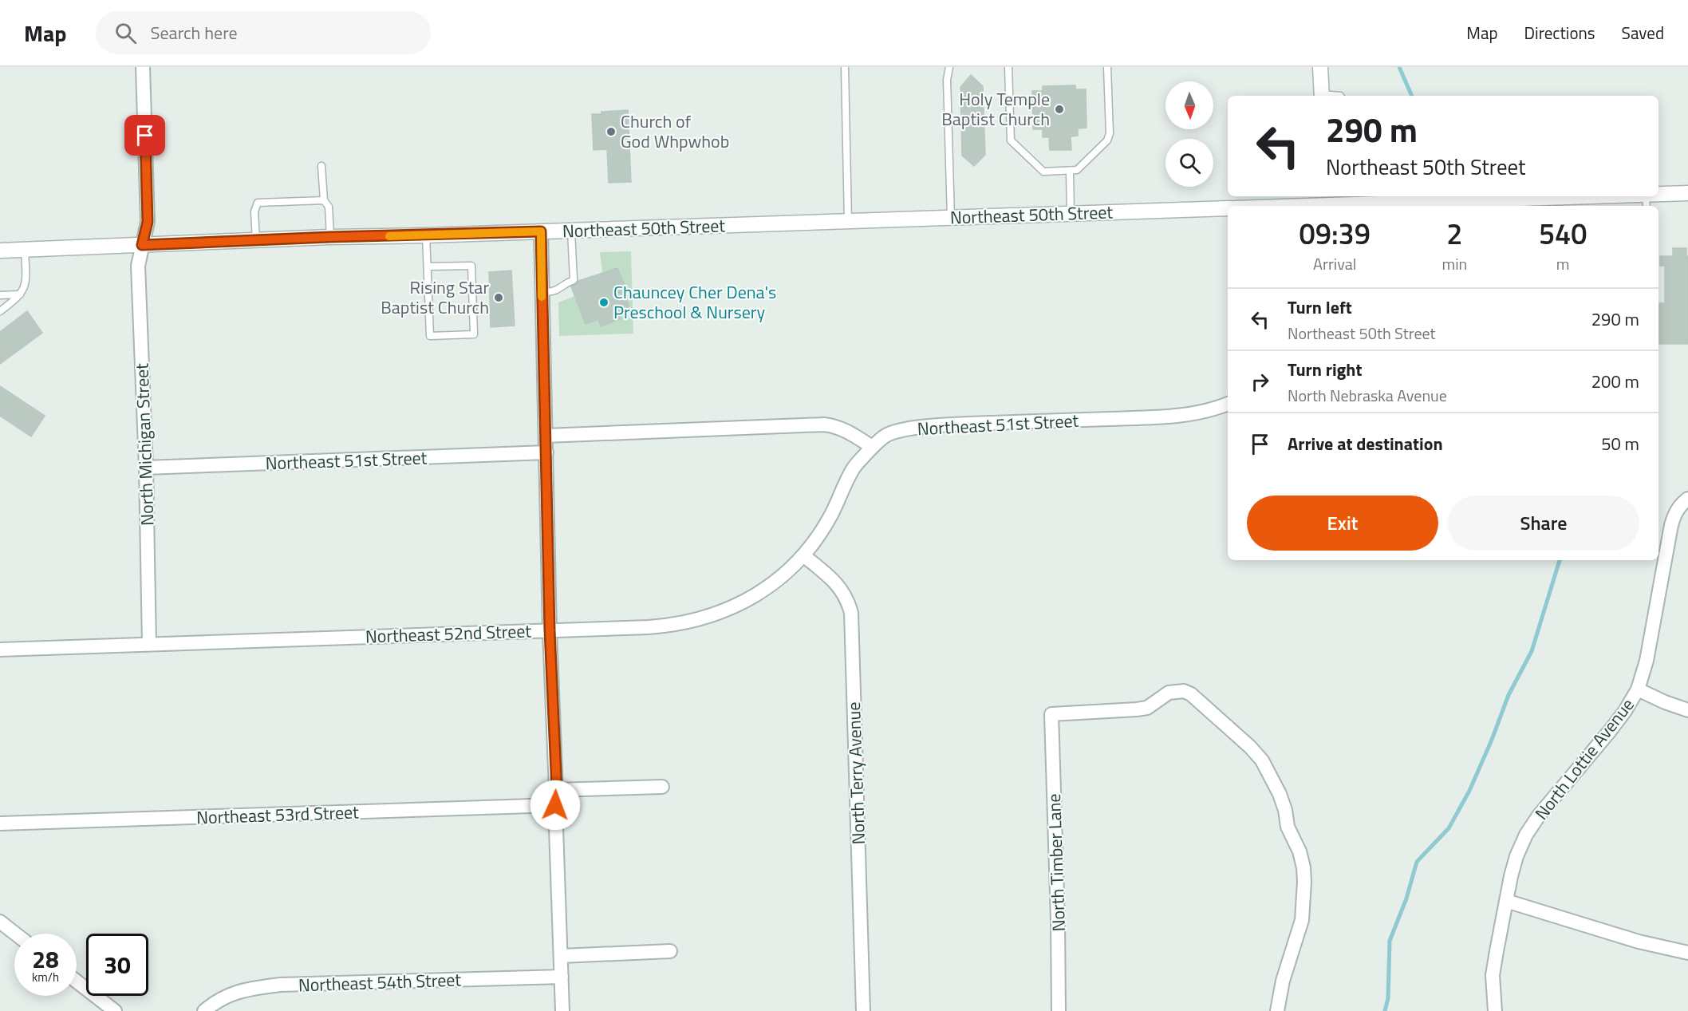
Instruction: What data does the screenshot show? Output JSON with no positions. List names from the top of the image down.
{
  "streets": {
    "street": [
      "Northeast 50th Street",
      "Northeast 51st Street",
      "North Michigan Street",
      "Northeast 52nd Street",
      "North Lottie Avenue",
      "North Terry Avenue",
      "Northeast 53rd Street",
      "North Timber Lane",
      "Northeast 54th Street"
    ]
  },
  "crossings": [
    ["Northeast 50th Street", "North Michigan Street"],
    ["Northeast 51st Street", "North Michigan Street"],
    ["Northeast 51st Street", "Northeast 52nd Street"],
    ["North Michigan Street", "Northeast 52nd Street"],
    ["Northeast 52nd Street", "North Terry Avenue"]
  ],
  "places": [
    "Holy Temple Baptist Church",
    "Church of God Whpwhob",
    "Rising Star Baptist Church",
    "Chauncey Cher Dena's Preschool & Nursery"
  ],
  "north": "bottom",
  "page": {
    "header": "Map",
    "search": "Search here",
    "nav": ["Map", "Directions", "Saved"],
    "turn": ["290 m", "Northeast 50th Street"],
    "eta": [
      "09:39",
      "Arrival",
      "2",
      "min",
      "540",
      "m"
    ],
    "list": [
      {
        "name": "Turn left",
        "note": "Northeast 50th Street",
        "value": "290 m"
      },
      {
        "name": "Turn right",
        "note": "North Nebraska Avenue",
        "value": "200 m"
      },
      {
        "name": "Arrive at destination",
        "value": "50 m"
      }
    ],
    "buttons": ["Exit", "Share"],
    "speed": "28 km/h",
    "limit": "30"
  }
}
